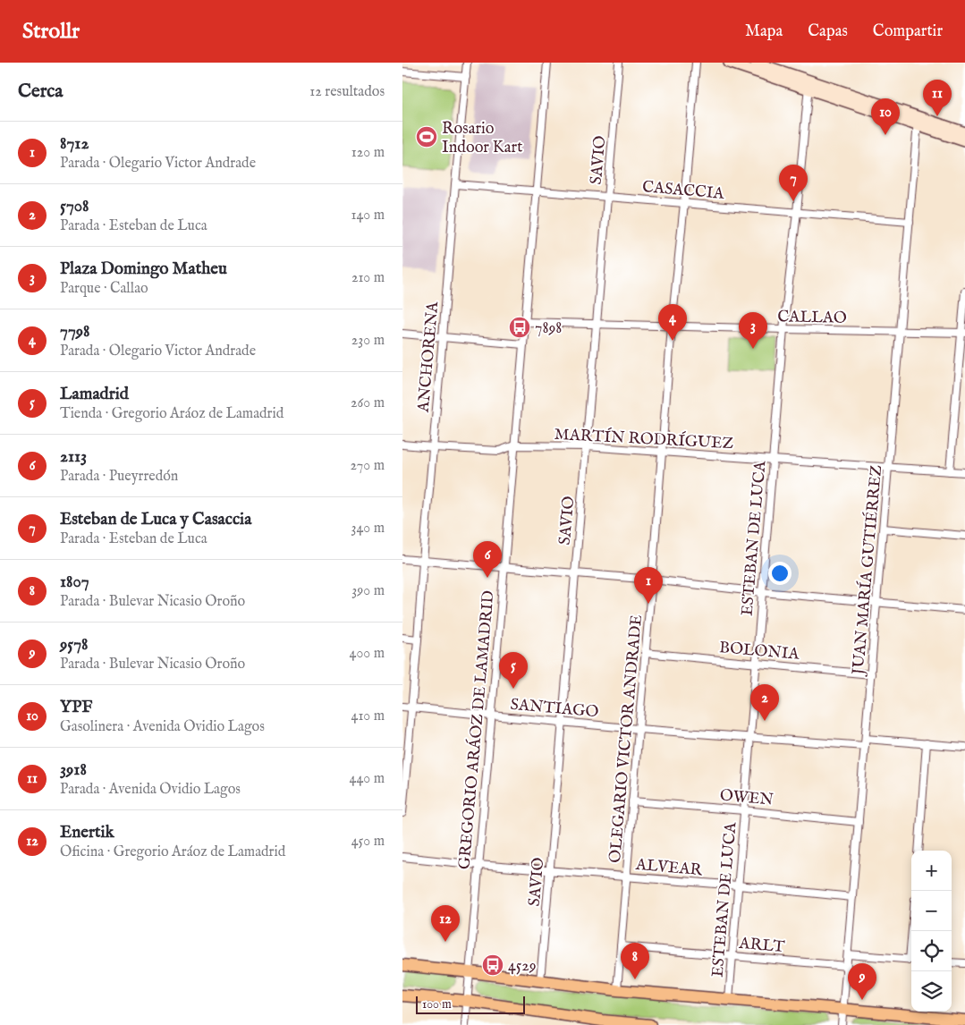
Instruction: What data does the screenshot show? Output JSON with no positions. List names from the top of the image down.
{
  "streets": {
    "street": [
      "SAVIO",
      "CASACCIA",
      "CALLAO",
      "ANCHORENA",
      "MARTÍN RODRÍGUEZ",
      "ESTEBAN DE LUCA",
      "JUAN MARÍA GUTIÉRREZ",
      "BOLONIA",
      "SANTIAGO",
      "GREGORIO ARÁOZ DE LAMADRID",
      "OLEGARIO VICTOR ANDRADE",
      "OWEN",
      "ALVEAR",
      "ARLT"
    ]
  },
  "crossings": [
    ["SAVIO", "CASACCIA"],
    ["SAVIO", "CALLAO"],
    ["SAVIO", "MARTÍN RODRÍGUEZ"],
    ["SAVIO", "SANTIAGO"],
    ["SAVIO", "ALVEAR"],
    ["CASACCIA", "ANCHORENA"],
    ["CASACCIA", "ESTEBAN DE LUCA"],
    ["CASACCIA", "JUAN MARÍA GUTIÉRREZ"],
    ["CASACCIA", "GREGORIO ARÁOZ DE LAMADRID"],
    ["CASACCIA", "OLEGARIO VICTOR ANDRADE"],
    ["CALLAO", "ESTEBAN DE LUCA"],
    ["CALLAO", "JUAN MARÍA GUTIÉRREZ"],
    ["CALLAO", "GREGORIO ARÁOZ DE LAMADRID"],
    ["CALLAO", "OLEGARIO VICTOR ANDRADE"],
    ["ANCHORENA", "MARTÍN RODRÍGUEZ"],
    ["ANCHORENA", "SANTIAGO"],
    ["MARTÍN RODRÍGUEZ", "ESTEBAN DE LUCA"],
    ["MARTÍN RODRÍGUEZ", "JUAN MARÍA GUTIÉRREZ"],
    ["MARTÍN RODRÍGUEZ", "GREGORIO ARÁOZ DE LAMADRID"],
    ["MARTÍN RODRÍGUEZ", "OLEGARIO VICTOR ANDRADE"],
    ["ESTEBAN DE LUCA", "BOLONIA"],
    ["ESTEBAN DE LUCA", "SANTIAGO"],
    ["ESTEBAN DE LUCA", "OWEN"],
    ["ESTEBAN DE LUCA", "ALVEAR"],
    ["ESTEBAN DE LUCA", "ARLT"],
    ["JUAN MARÍA GUTIÉRREZ", "BOLONIA"],
    ["JUAN MARÍA GUTIÉRREZ", "SANTIAGO"],
    ["JUAN MARÍA GUTIÉRREZ", "OWEN"],
    ["JUAN MARÍA GUTIÉRREZ", "ALVEAR"],
    ["JUAN MARÍA GUTIÉRREZ", "ARLT"],
    ["BOLONIA", "OLEGARIO VICTOR ANDRADE"],
    ["SANTIAGO", "GREGORIO ARÁOZ DE LAMADRID"],
    ["SANTIAGO", "OLEGARIO VICTOR ANDRADE"],
    ["GREGORIO ARÁOZ DE LAMADRID", "ALVEAR"],
    ["OLEGARIO VICTOR ANDRADE", "OWEN"],
    ["OLEGARIO VICTOR ANDRADE", "ALVEAR"],
    ["OLEGARIO VICTOR ANDRADE", "ARLT"]
  ],
  "places": {
    "sports": ["Rosario Indoor Kart"],
    "bus stop": ["7898", "4529"]
  },
  "scale_bar": "100 m",
  "page": {
    "header": "Strollr",
    "nav": ["Mapa", "Capas", "Compartir"],
    "heading": ["Cerca", "12 resultados"],
    "pins": [
      "11",
      "10",
      "7",
      "4",
      "3",
      "6",
      "1",
      "5",
      "2",
      "12",
      "8",
      "9"
    ],
    "list": [
      {
        "mark": "1",
        "name": "8712",
        "note": "Parada · Olegario Victor Andrade",
        "value": "120 m"
      },
      {
        "mark": "2",
        "name": "5708",
        "note": "Parada · Esteban de Luca",
        "value": "140 m"
      },
      {
        "mark": "3",
        "name": "Plaza Domingo Matheu",
        "note": "Parque · Callao",
        "value": "210 m"
      },
      {
        "mark": "4",
        "name": "7798",
        "note": "Parada · Olegario Victor Andrade",
        "value": "230 m"
      },
      {
        "mark": "5",
        "name": "Lamadrid",
        "note": "Tienda · Gregorio Aráoz de Lamadrid",
        "value": "260 m"
      },
      {
        "mark": "6",
        "name": "2113",
        "note": "Parada · Pueyrredón",
        "value": "270 m"
      },
      {
        "mark": "7",
        "name": "Esteban de Luca y Casaccia",
        "note": "Parada · Esteban de Luca",
        "value": "340 m"
      },
      {
        "mark": "8",
        "name": "1807",
        "note": "Parada · Bulevar Nicasio Oroño",
        "value": "390 m"
      },
      {
        "mark": "9",
        "name": "9578",
        "note": "Parada · Bulevar Nicasio Oroño",
        "value": "400 m"
      },
      {
        "mark": "10",
        "name": "YPF",
        "note": "Gasolinera · Avenida Ovidio Lagos",
        "value": "410 m"
      },
      {
        "mark": "11",
        "name": "3918",
        "note": "Parada · Avenida Ovidio Lagos",
        "value": "440 m"
      },
      {
        "mark": "12",
        "name": "Enertik",
        "note": "Oficina · Gregorio Aráoz de Lamadrid",
        "value": "450 m"
      }
    ],
    "map_buttons": ["+", "−"],
    "scale": "100 m"
  }
}
